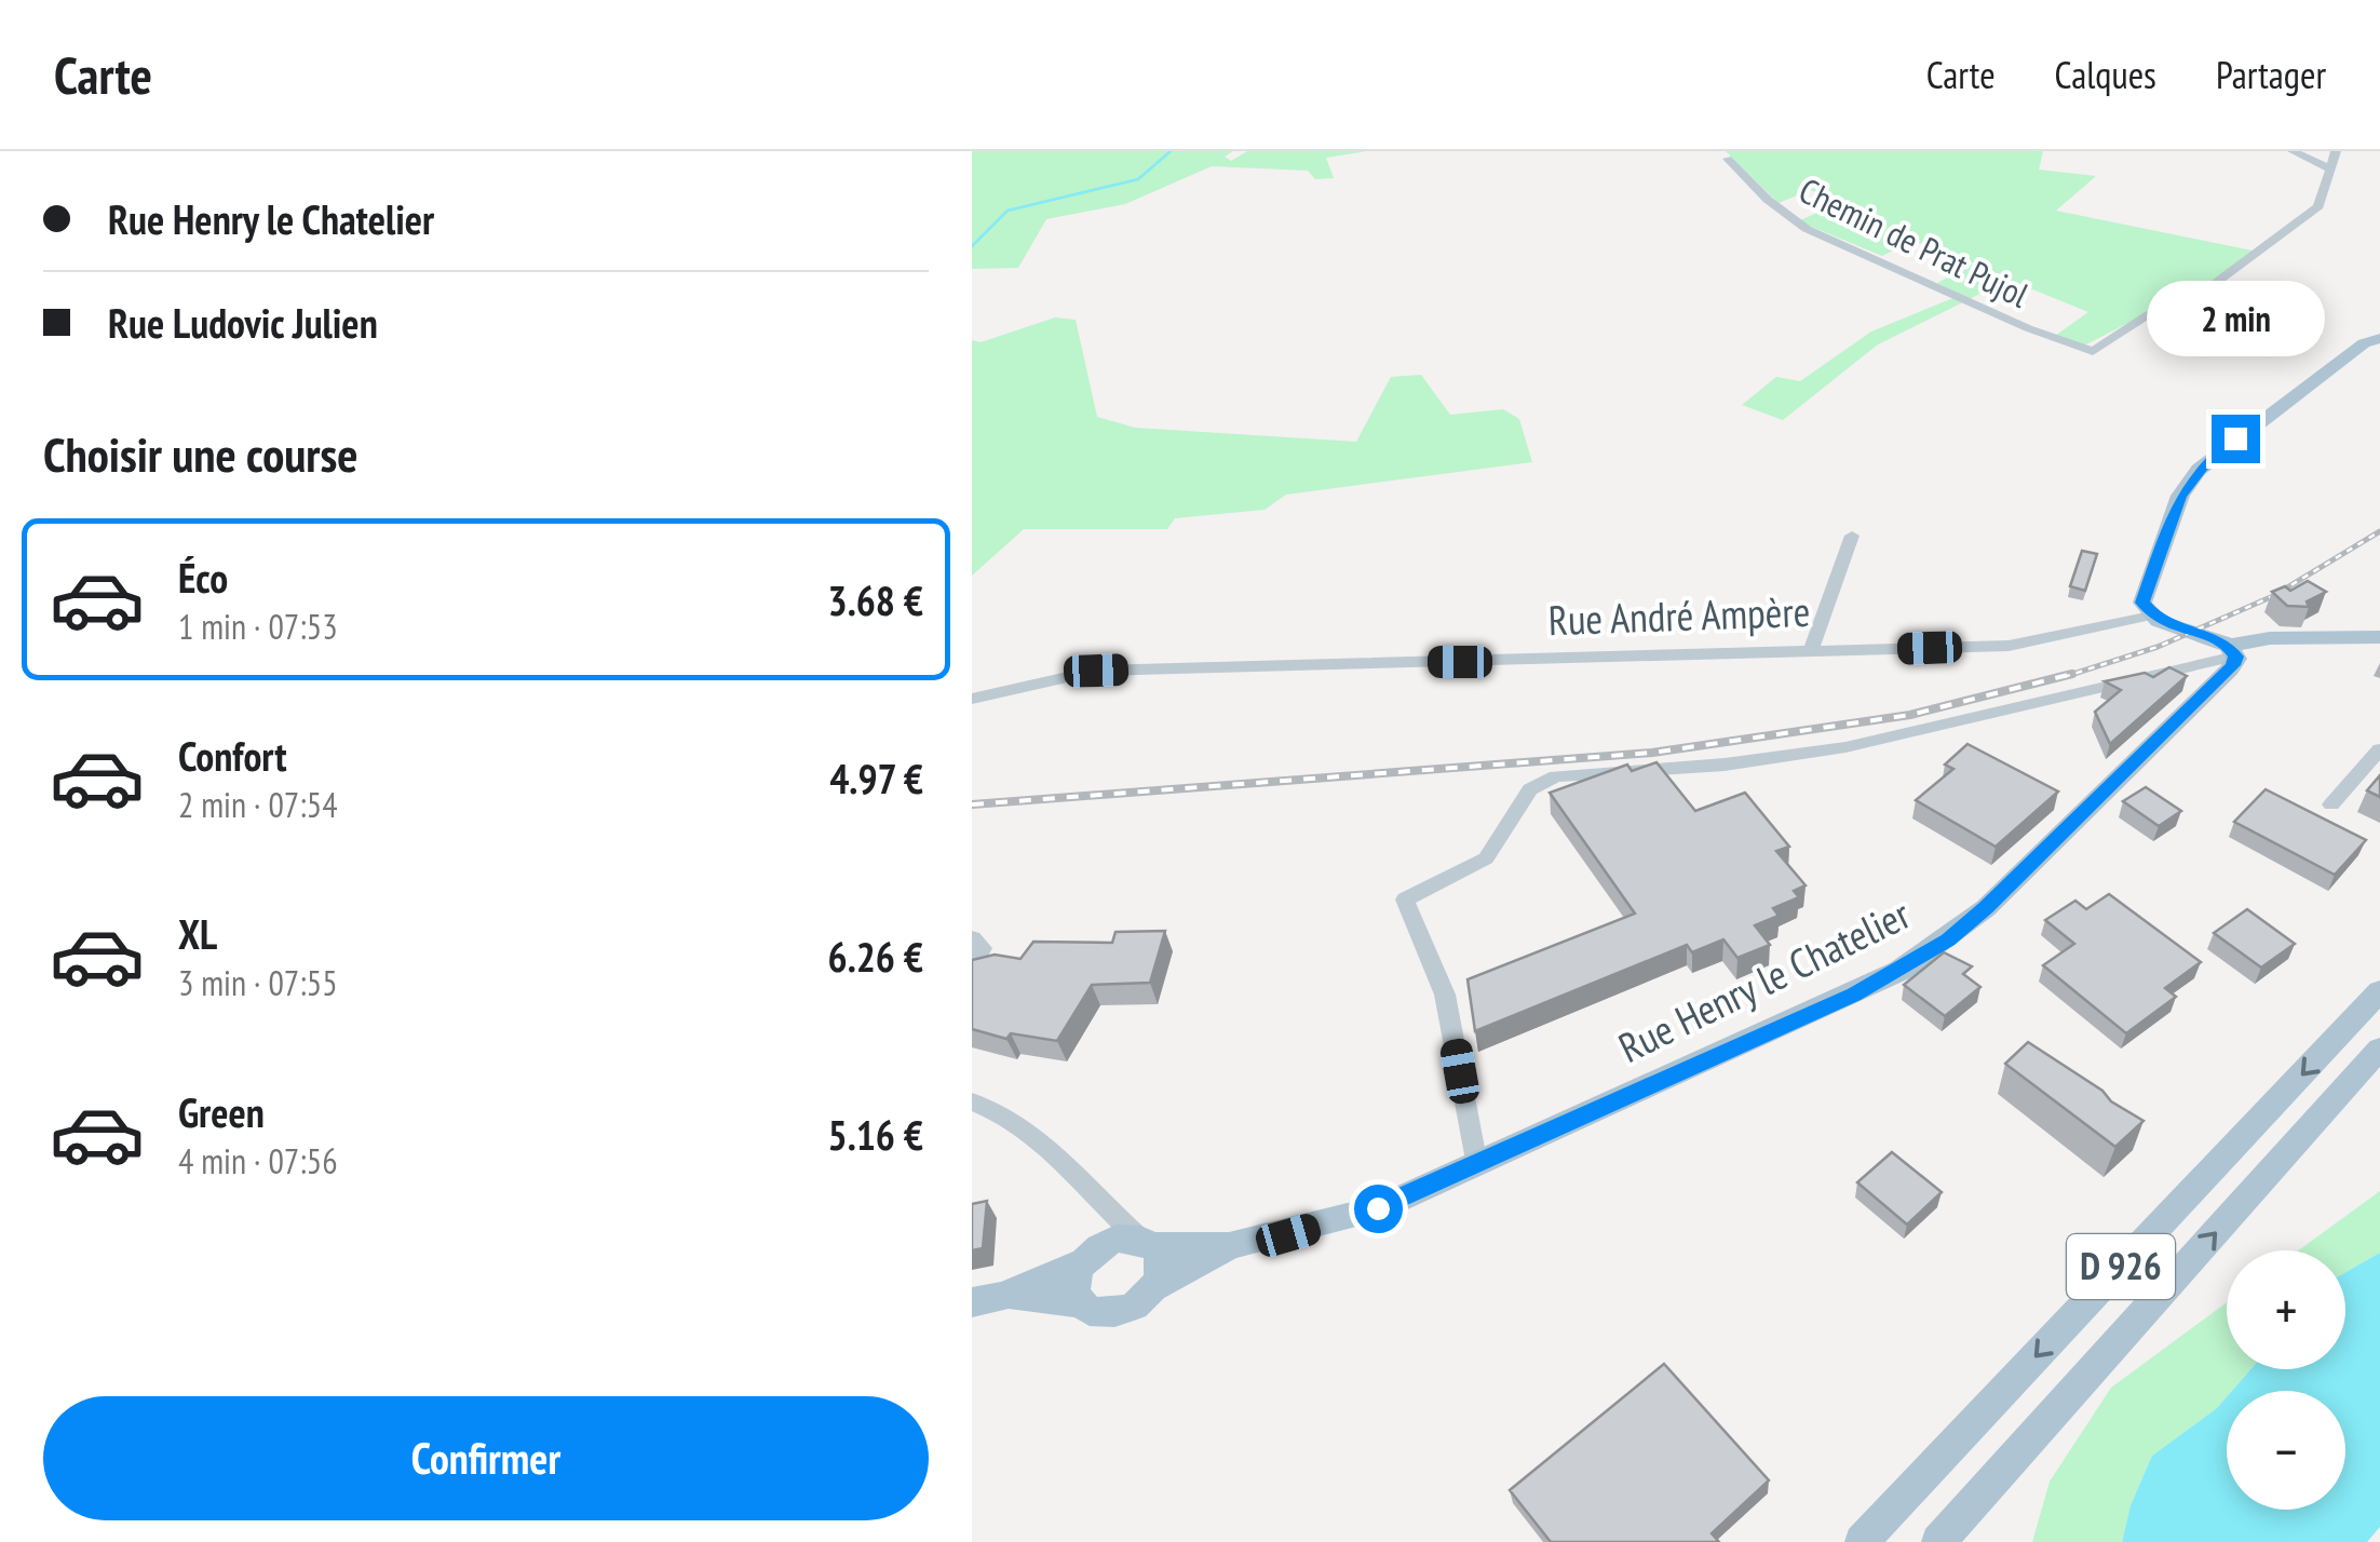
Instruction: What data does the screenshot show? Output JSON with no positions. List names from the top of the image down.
{
  "streets": {
    "main road": ["Rue Henry le Chatelier", "D 926"],
    "street": ["Chemin de Prat Pujol", "Rue André Ampère"]
  },
  "page": {
    "header": "Carte",
    "nav": ["Carte", "Calques", "Partager"],
    "banner": ["Rue Henry le Chatelier", "Rue Ludovic Julien"],
    "bubble": "2 min",
    "heading": "Choisir une course",
    "list": [
      {
        "name": "Éco",
        "note": "1 min · 07:53",
        "value": "3.68 €"
      },
      {
        "name": "Confort",
        "note": "2 min · 07:54",
        "value": "4.97 €"
      },
      {
        "name": "XL",
        "note": "3 min · 07:55",
        "value": "6.26 €"
      },
      {
        "name": "Green",
        "note": "4 min · 07:56",
        "value": "5.16 €"
      }
    ],
    "map_buttons": ["+", "−"],
    "buttons": "Confirmer"
  }
}
